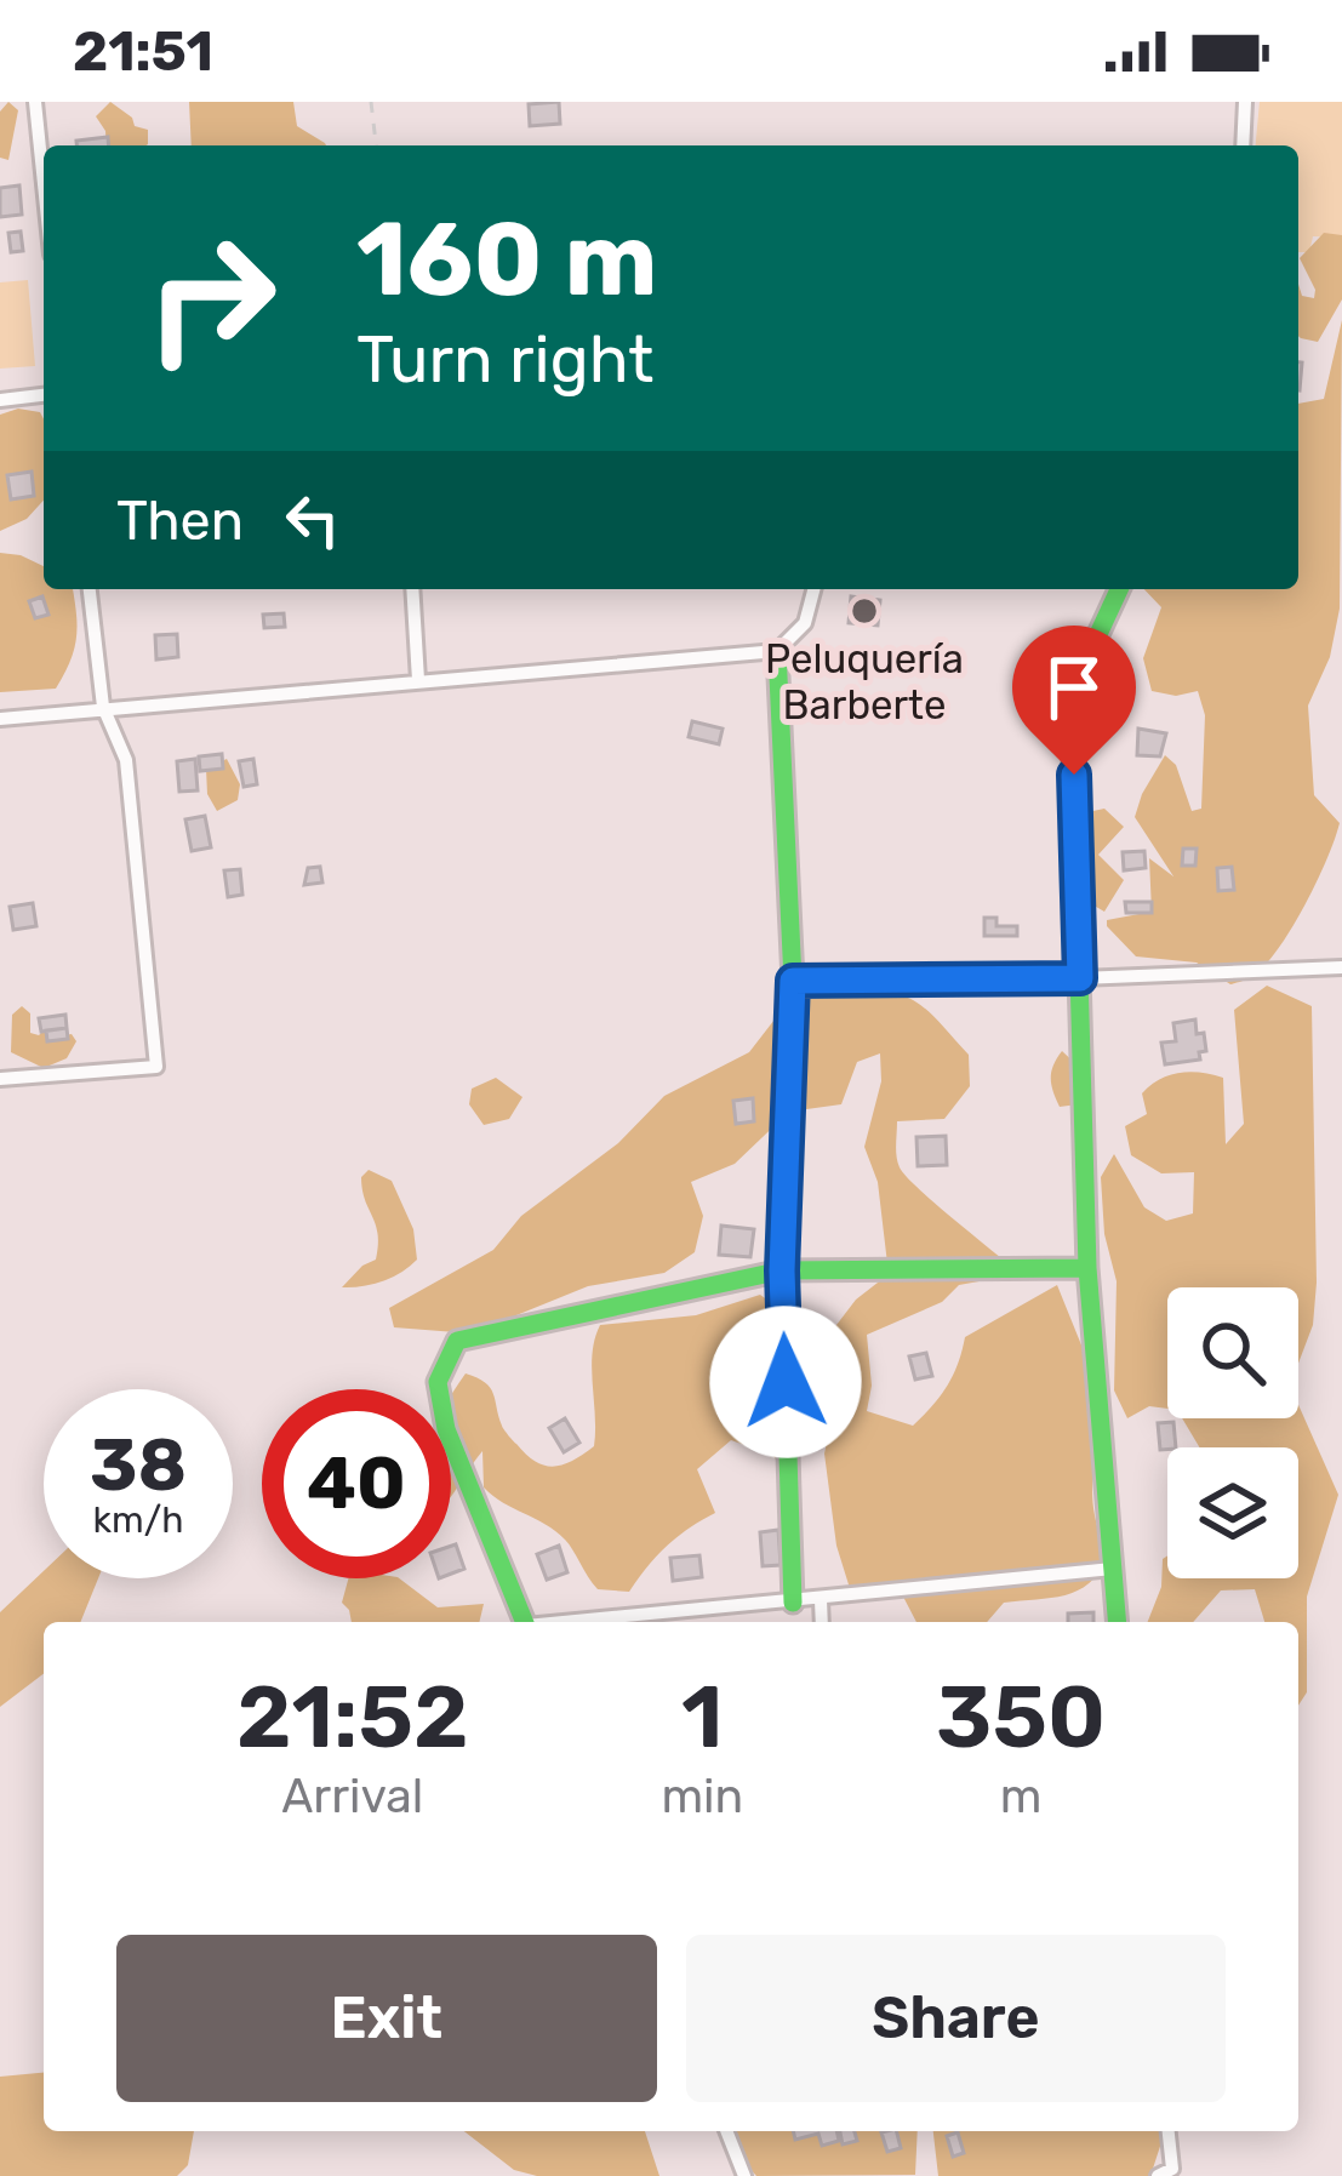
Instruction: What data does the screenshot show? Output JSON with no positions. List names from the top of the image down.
{
  "places": ["Peluquería Barberte"],
  "page": {
    "status": "21:51",
    "turn": ["160 m", "Turn right"],
    "then": "Then",
    "speed": "38 km/h",
    "limit": "40",
    "eta": [
      "21:52",
      "Arrival",
      "1",
      "min",
      "350",
      "m"
    ],
    "buttons": ["Exit", "Share"]
  }
}
